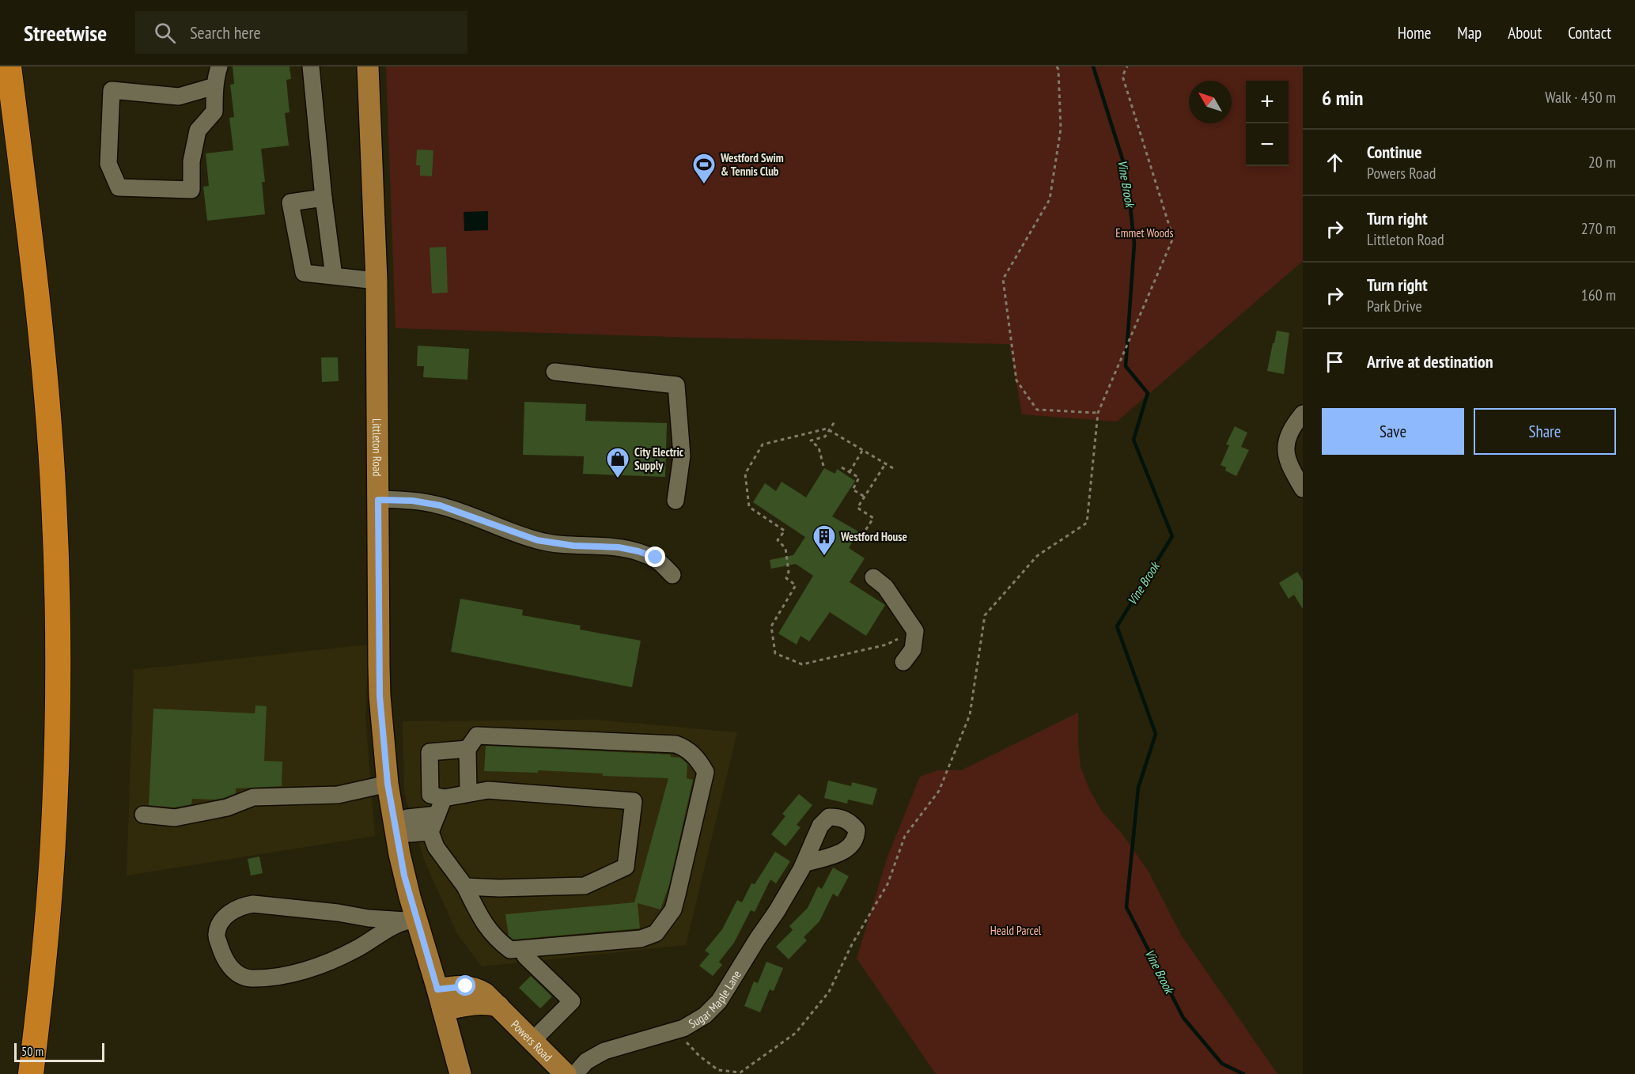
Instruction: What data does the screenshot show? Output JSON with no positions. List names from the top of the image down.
{
  "streets": {
    "main road": ["Littleton Road", "Powers Road"],
    "street": ["Sugar Maple Lane"]
  },
  "crossings": [
    ["Littleton Road", "Powers Road"]
  ],
  "water": ["Vine Brook"],
  "parks": ["Emmet Woods", "Heald Parcel"],
  "places": {
    "sports": ["Westford Swim & Tennis Club"],
    "shop": ["City Electric Supply"],
    "building": ["Westford House"]
  },
  "scale_bar": "50 m",
  "north": "top left",
  "page": {
    "header": "Streetwise",
    "search": "Search here",
    "nav": [
      "Home",
      "Map",
      "About",
      "Contact"
    ],
    "heading": ["6 min", "Walk · 450 m"],
    "map_buttons": ["+", "−"],
    "list": [
      ["Continue", "Powers Road", "20 m"],
      ["Turn right", "Littleton Road", "270 m"],
      ["Turn right", "Park Drive", "160 m"],
      "Arrive at destination"
    ],
    "buttons": ["Save", "Share"],
    "scale": "50 m"
  }
}
